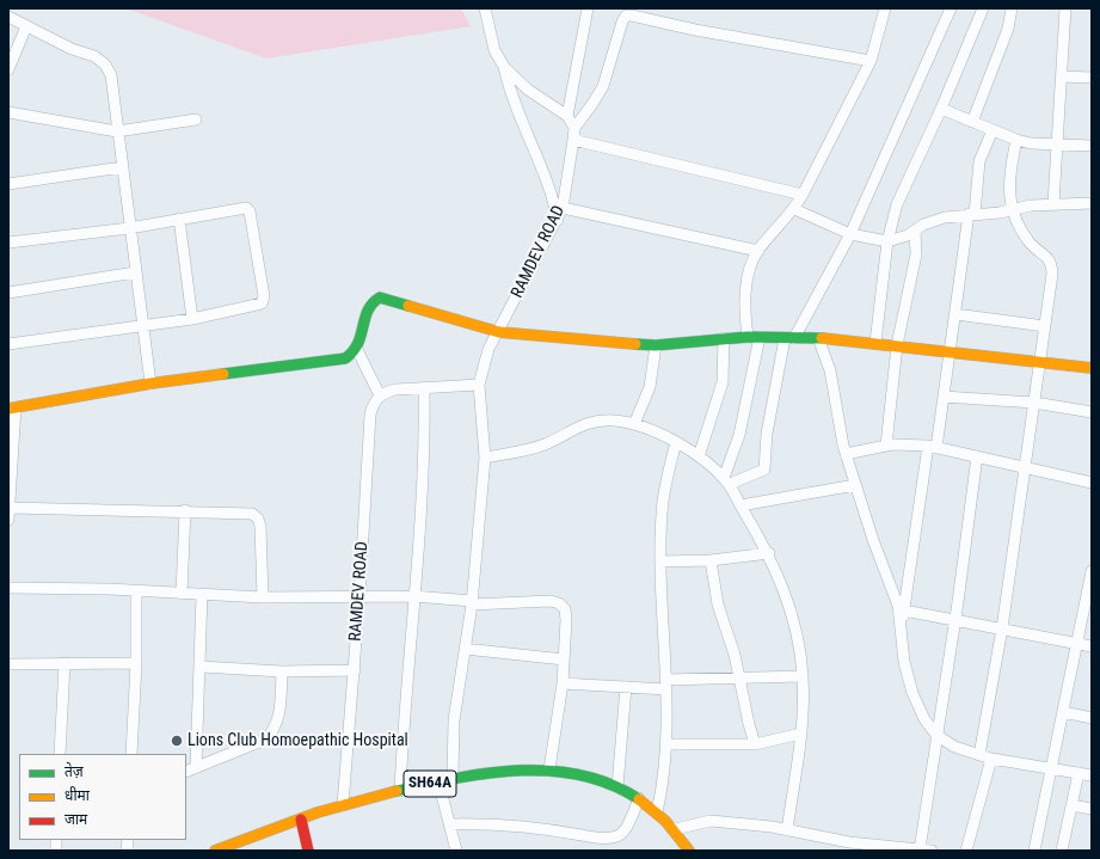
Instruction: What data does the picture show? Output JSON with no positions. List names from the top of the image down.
{
  "streets": {
    "street": ["RAMDEV ROAD", "SH64A"]
  },
  "crossings": [
    ["RAMDEV ROAD", "SH64A"]
  ],
  "places": ["Lions Club Homoepathic Hospital"],
  "legend": ["तेज़", "धीमा", "जाम"]
}
